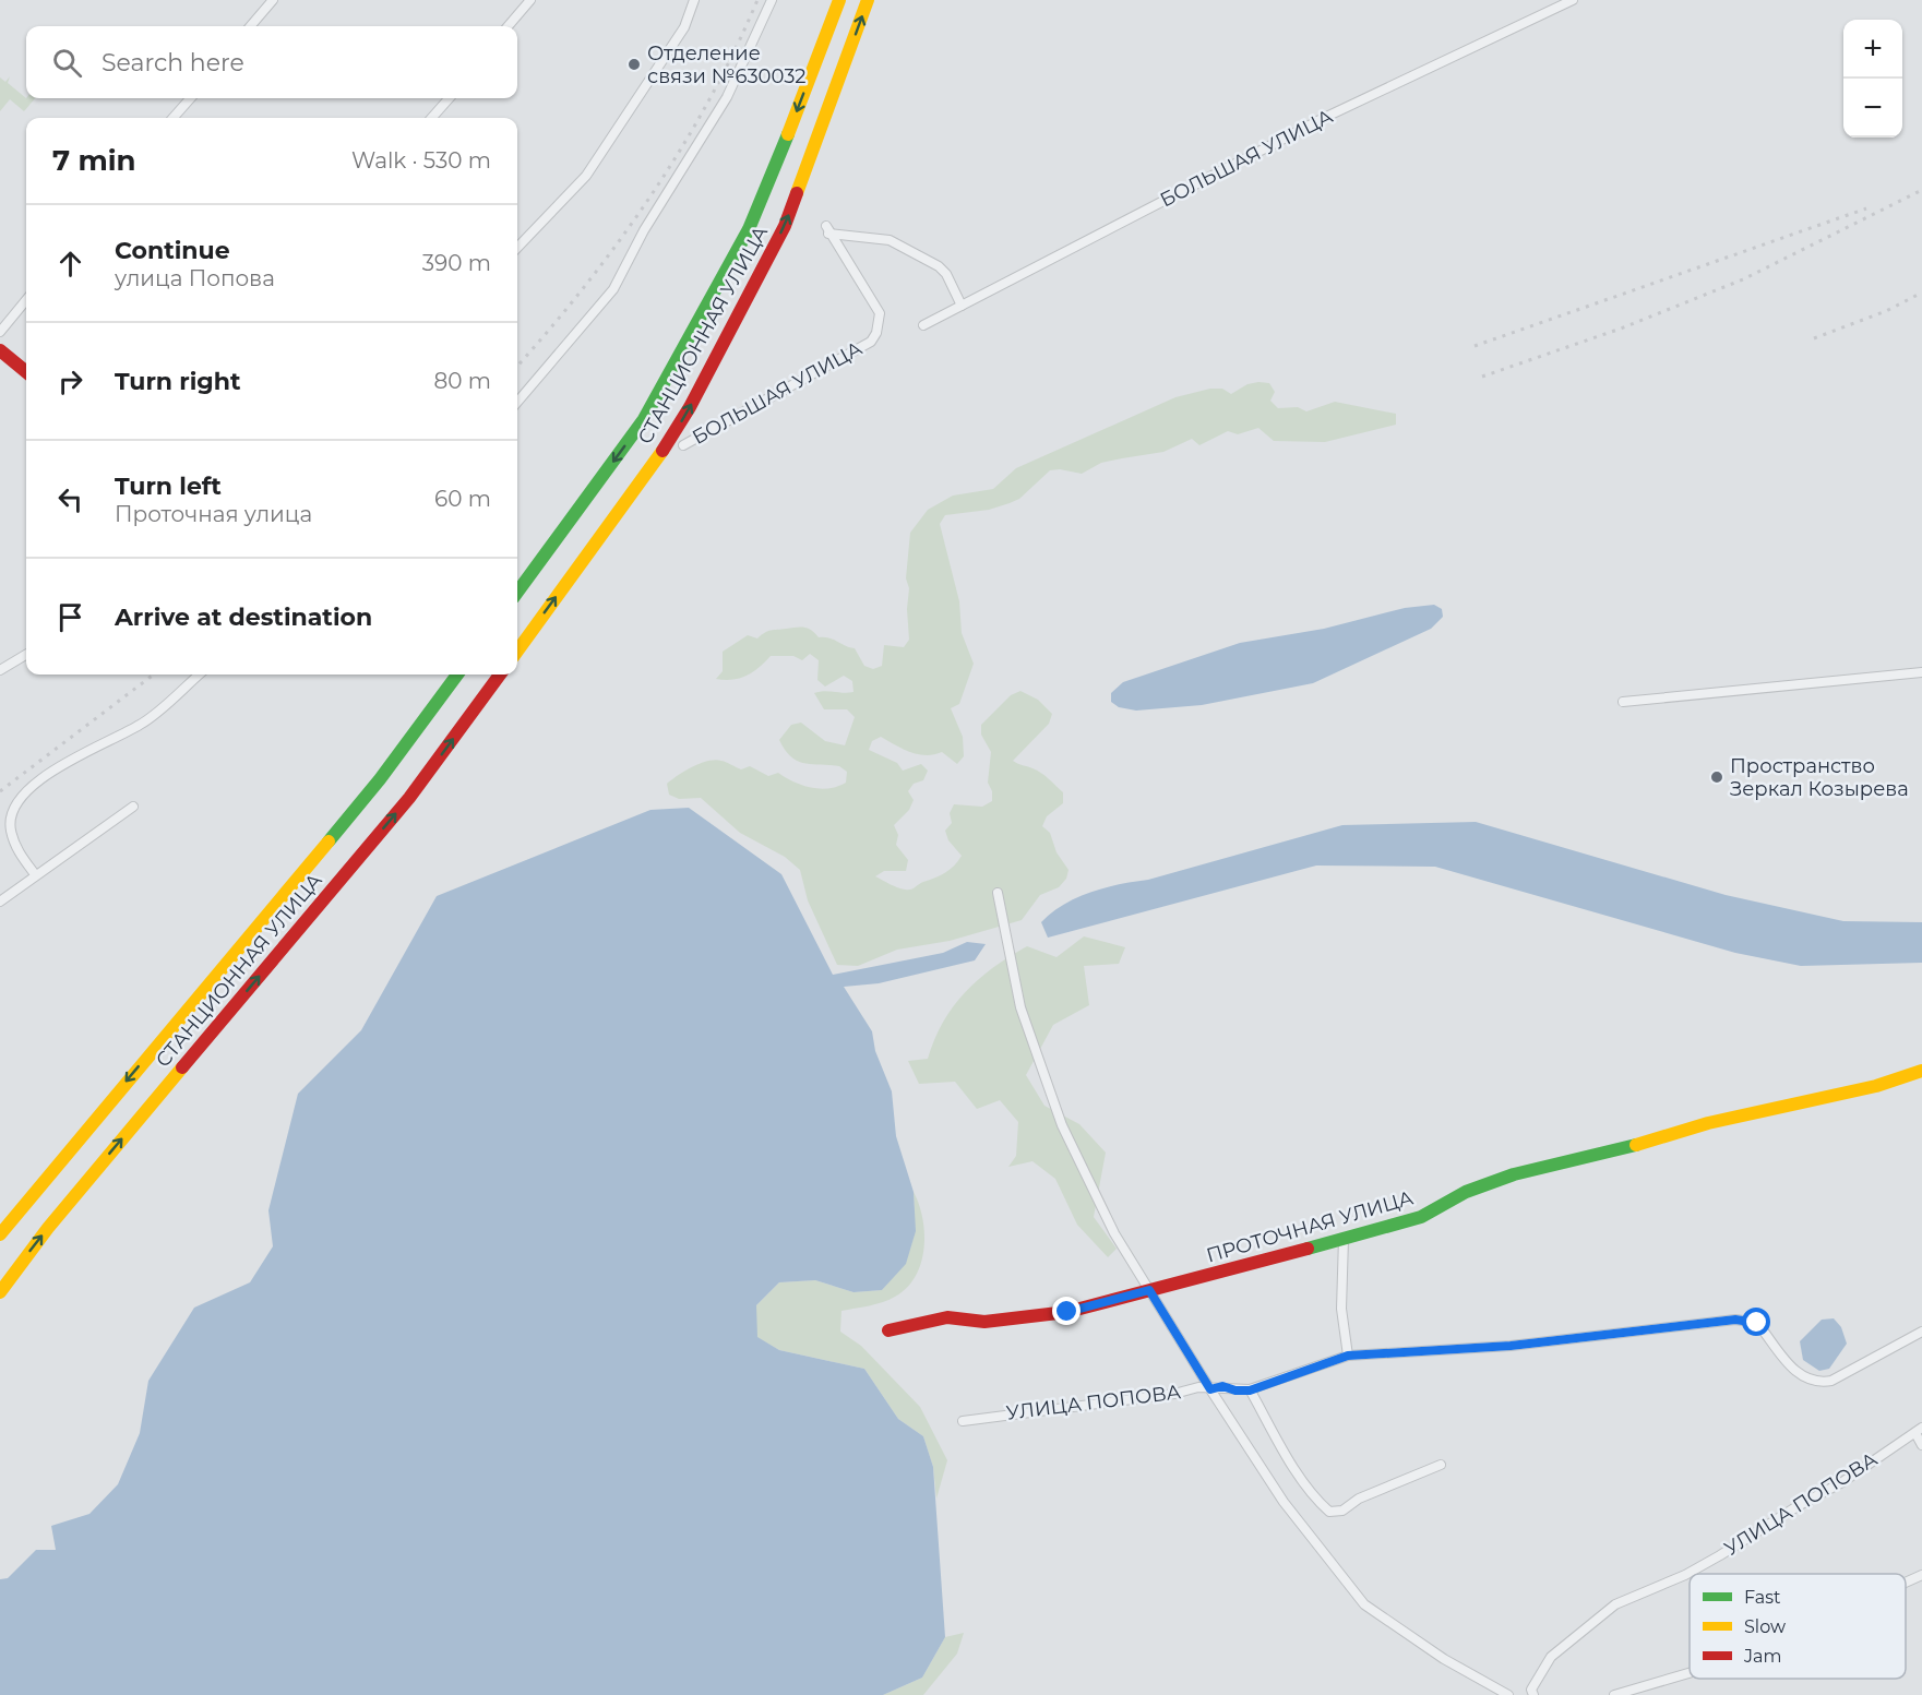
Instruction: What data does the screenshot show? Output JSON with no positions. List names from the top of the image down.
{
  "streets": {
    "main road": ["СТАНЦИОННАЯ УЛИЦА", "ПРОТОЧНАЯ УЛИЦА"],
    "street": ["БОЛЬШАЯ УЛИЦА", "УЛИЦА ПОПОВА"]
  },
  "places": ["Отделение связи №630032", "Пространство Зеркал Козырева"],
  "legend": ["Fast", "Slow", "Jam"],
  "page": {
    "map_buttons": ["+", "−"],
    "search": "Search here",
    "heading": ["7 min", "Walk · 530 m"],
    "list": [
      ["Continue", "улица Попова", "390 m"],
      ["Turn right", "80 m"],
      ["Turn left", "Проточная улица", "60 m"],
      "Arrive at destination"
    ]
  }
}
